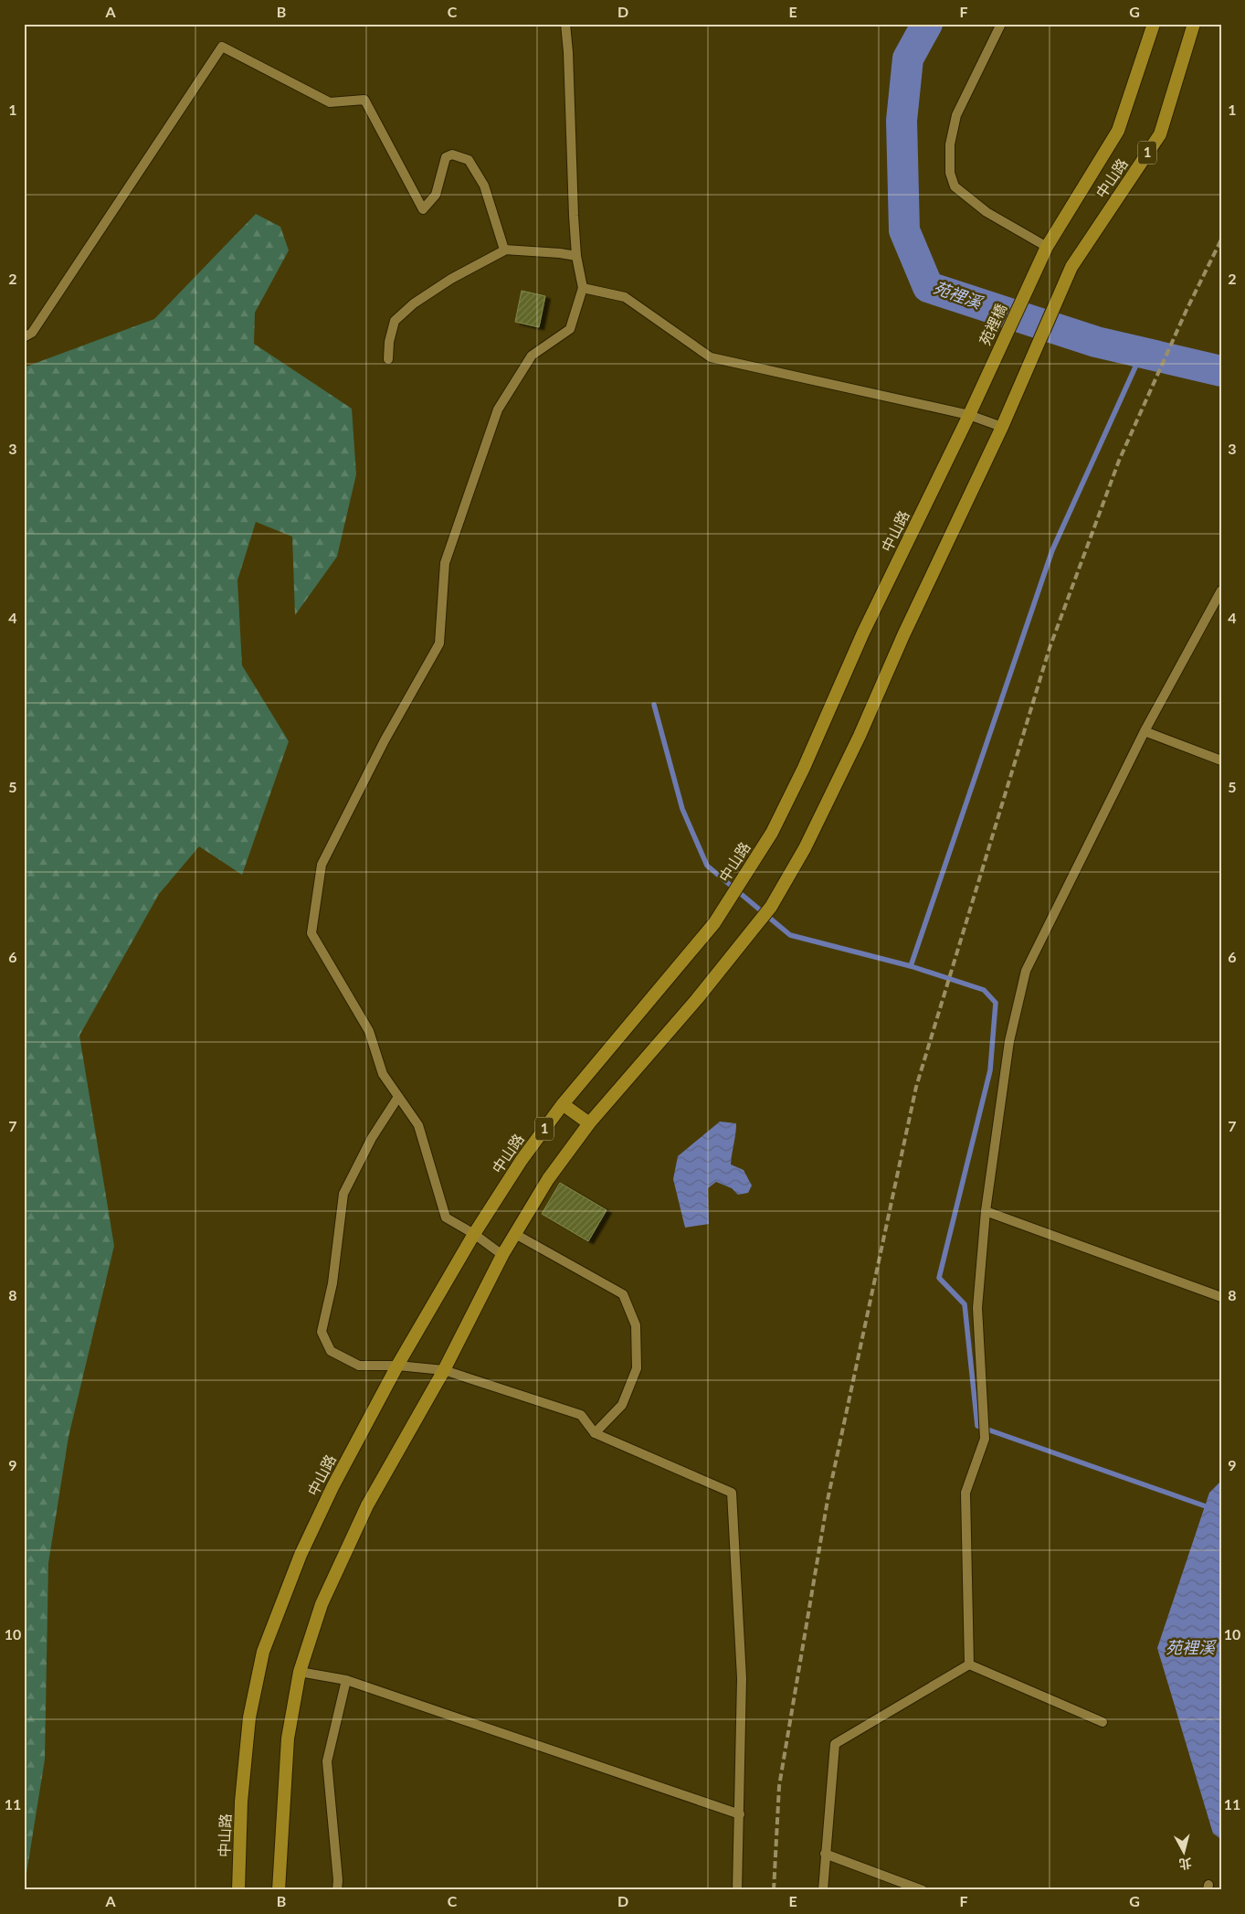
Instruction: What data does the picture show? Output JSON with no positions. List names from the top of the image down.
{
  "streets": {
    "main road": ["1", "中山路", "苑裡橋"]
  },
  "crossings": [
    ["1", "中山路"],
    ["中山路", "苑裡橋"]
  ],
  "water": ["苑裡溪"],
  "north": "bottom",
  "grid": {
    "columns": [
      "A",
      "B",
      "C",
      "D",
      "E",
      "F",
      "G"
    ],
    "rows": [
      "1",
      "2",
      "3",
      "4",
      "5",
      "6",
      "7",
      "8",
      "9",
      "10",
      "11"
    ]
  }
}
